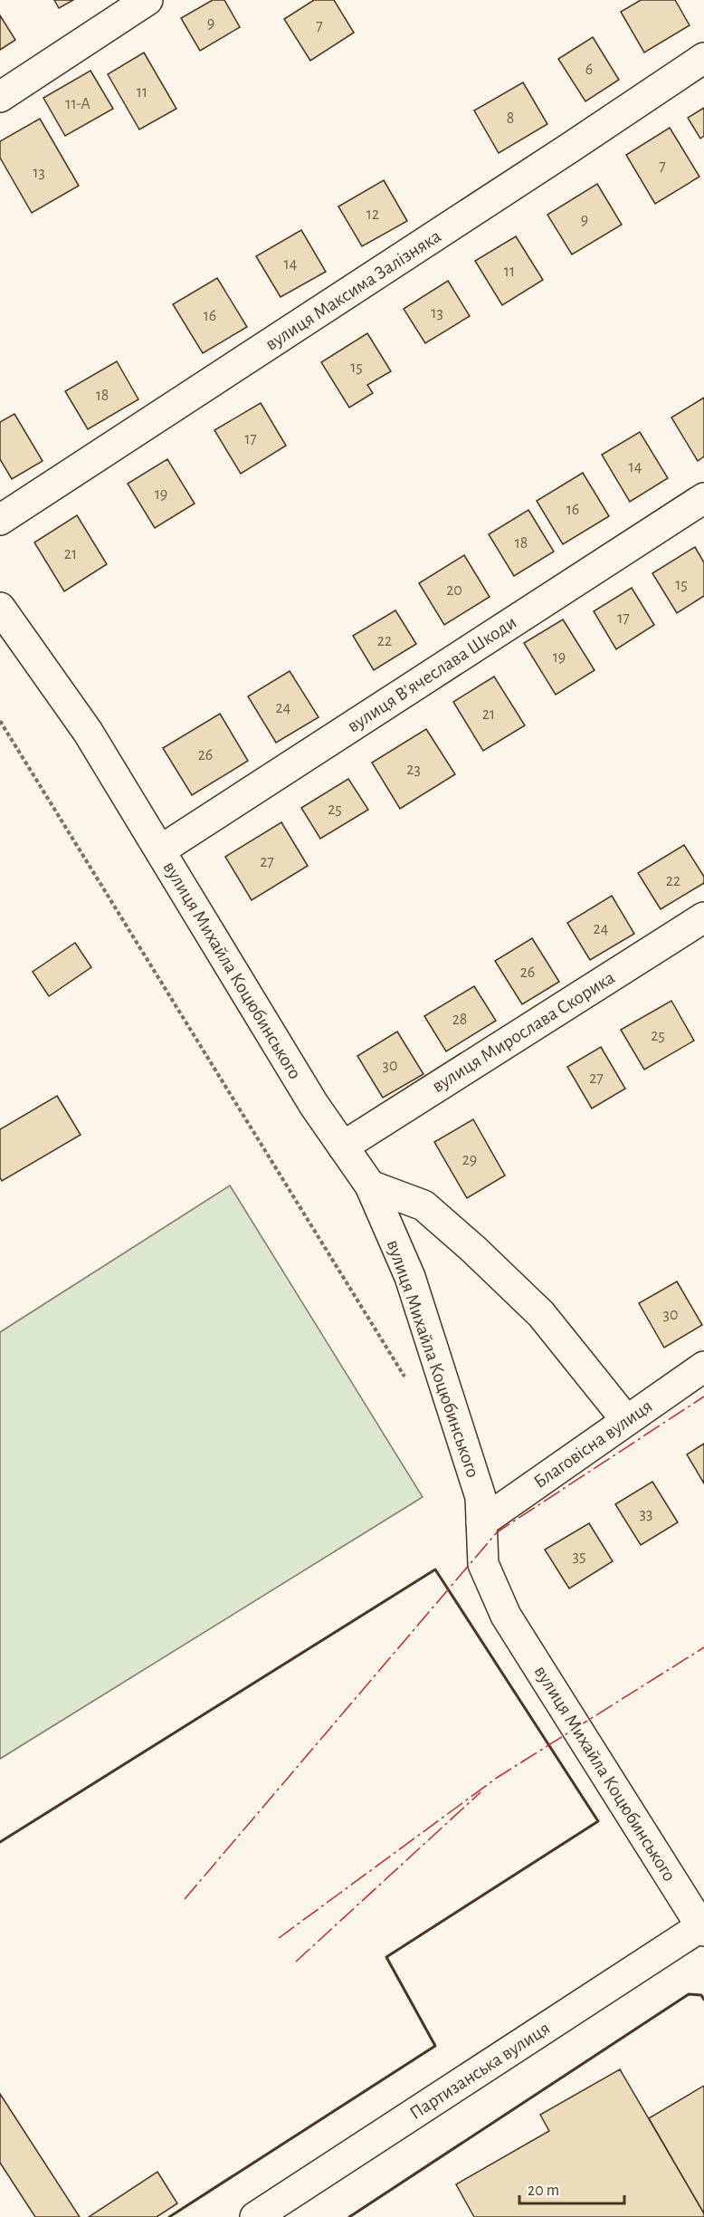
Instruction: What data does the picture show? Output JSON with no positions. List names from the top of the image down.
{
  "streets": {
    "street": [
      "вулиця Максима Залізняка",
      "вулиця Вʼячеслава Шкоди",
      "вулиця Михайла Коцюбинського",
      "вулиця Мирослава Скорика",
      "Благовісна вулиця",
      "Партизанська вулиця"
    ]
  },
  "crossings": [
    ["вулиця Вʼячеслава Шкоди", "вулиця Михайла Коцюбинського"],
    ["вулиця Михайла Коцюбинського", "вулиця Мирослава Скорика"],
    ["вулиця Михайла Коцюбинського", "Благовісна вулиця"],
    ["вулиця Михайла Коцюбинського", "Партизанська вулиця"]
  ],
  "house_numbers": [
    "9",
    "7",
    "6",
    "11",
    "11-А",
    "8",
    "7",
    "13",
    "12",
    "9",
    "14",
    "11",
    "13",
    "16",
    "15",
    "18",
    "17",
    "14",
    "19",
    "16",
    "18",
    "21",
    "15",
    "20",
    "17",
    "22",
    "19",
    "24",
    "21",
    "26",
    "23",
    "25",
    "27",
    "22",
    "24",
    "26",
    "28",
    "25",
    "30",
    "27",
    "29",
    "30",
    "33",
    "35"
  ],
  "scale_bar": "20 m"
}
